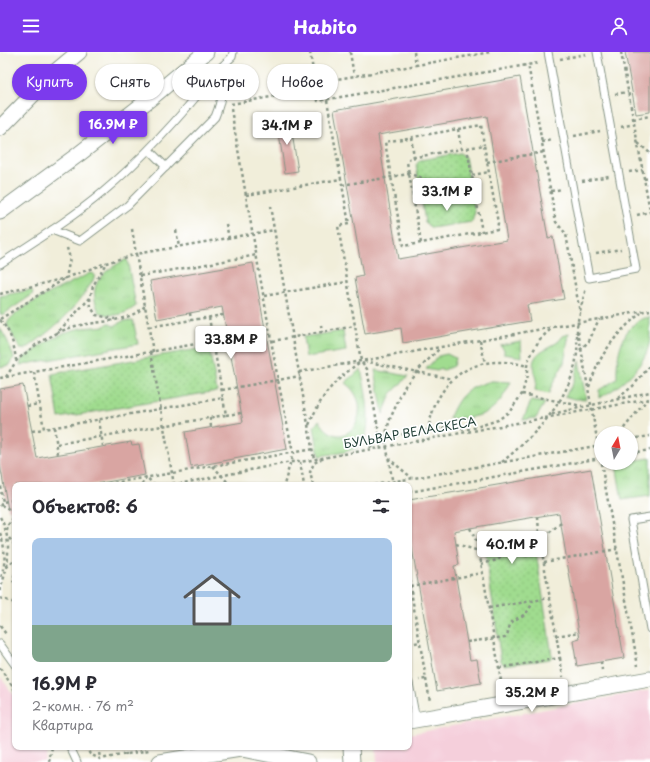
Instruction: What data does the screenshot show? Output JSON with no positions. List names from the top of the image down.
{
  "streets": {
    "path": ["БУЛЬВАР ВЕЛАСКЕСА"]
  },
  "north": "top",
  "page": {
    "header": "Habito",
    "chip": [
      "Купить",
      "Снять",
      "Фильтры",
      "Новое"
    ],
    "price": [
      "16.9M ₽",
      "34.1M ₽",
      "33.1M ₽",
      "33.8M ₽",
      "40.1M ₽",
      "35.2M ₽"
    ],
    "heading": "Объектов: 6",
    "list": [
      {
        "name": "16.9M ₽",
        "note": "2-комн. · 76 m² · Квартира"
      }
    ]
  }
}
